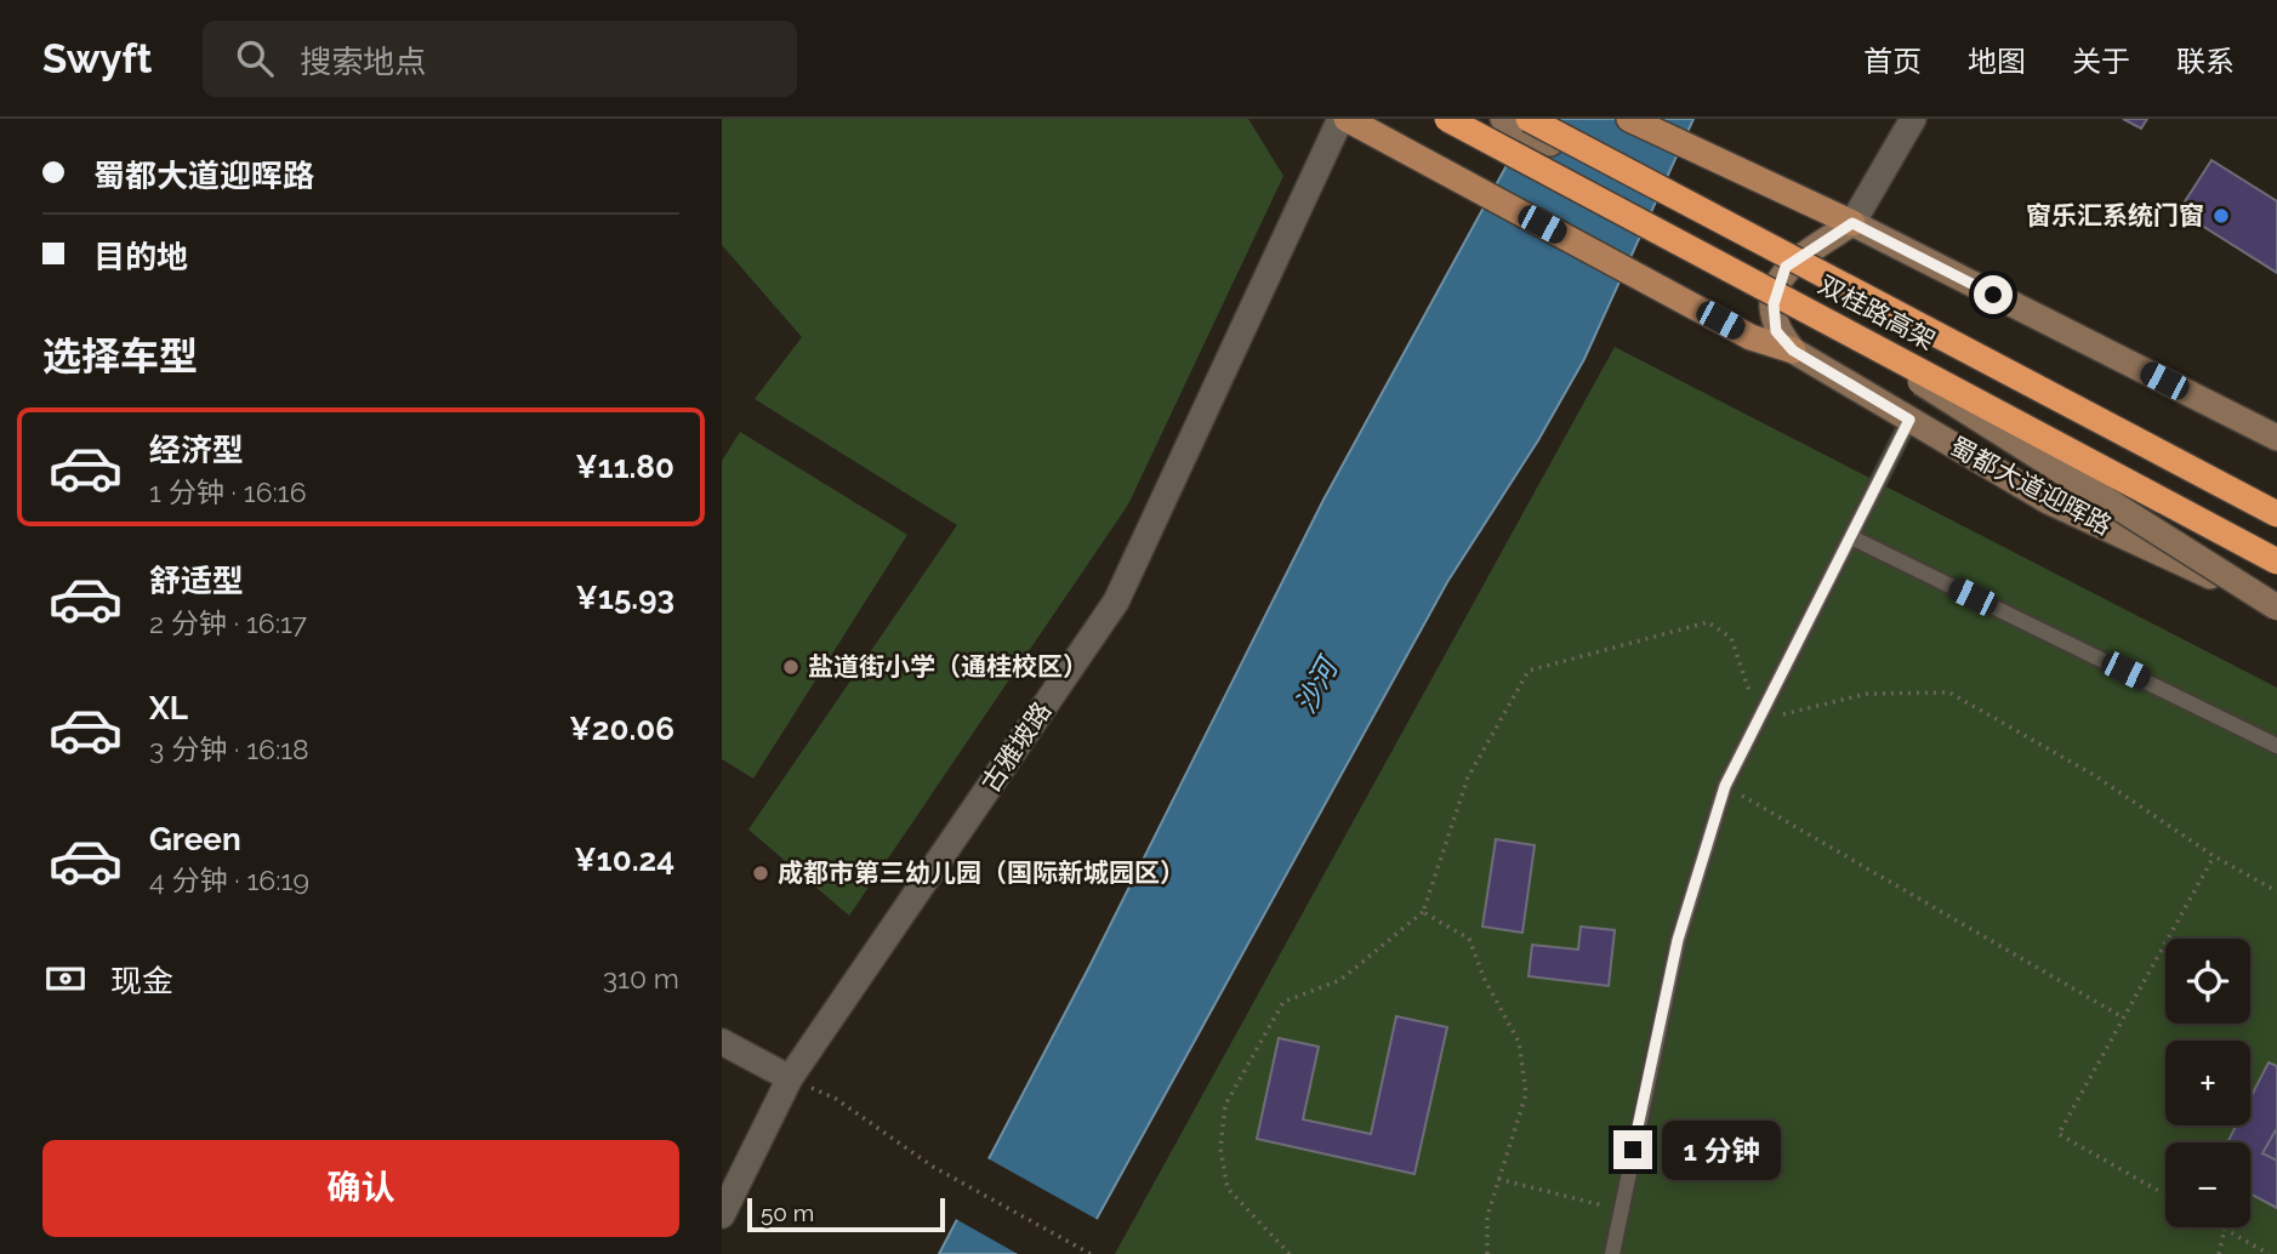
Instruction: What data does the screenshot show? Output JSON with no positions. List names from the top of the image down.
{
  "streets": {
    "highway": ["双桂路高架"],
    "street": ["蜀都大道迎晖路", "古雅坡路"]
  },
  "water": ["沙河"],
  "places": ["窗乐汇系统门窗", "盐道街小学（通桂校区）", "成都市第三幼儿园（国际新城园区）"],
  "scale_bar": "50 m",
  "page": {
    "header": "Swyft",
    "search": "搜索地点",
    "nav": [
      "首页",
      "地图",
      "关于",
      "联系"
    ],
    "banner": ["蜀都大道迎晖路", "目的地"],
    "heading": "选择车型",
    "list": [
      {
        "name": "经济型",
        "note": "1 分钟 · 16:16",
        "value": "¥11.80"
      },
      {
        "name": "舒适型",
        "note": "2 分钟 · 16:17",
        "value": "¥15.93"
      },
      {
        "name": "XL",
        "note": "3 分钟 · 16:18",
        "value": "¥20.06"
      },
      {
        "name": "Green",
        "note": "4 分钟 · 16:19",
        "value": "¥10.24"
      }
    ],
    "pay": ["现金", "310 m"],
    "map_buttons": ["+", "−"],
    "bubble": "1 分钟",
    "buttons": "确认",
    "scale": "50 m"
  }
}
